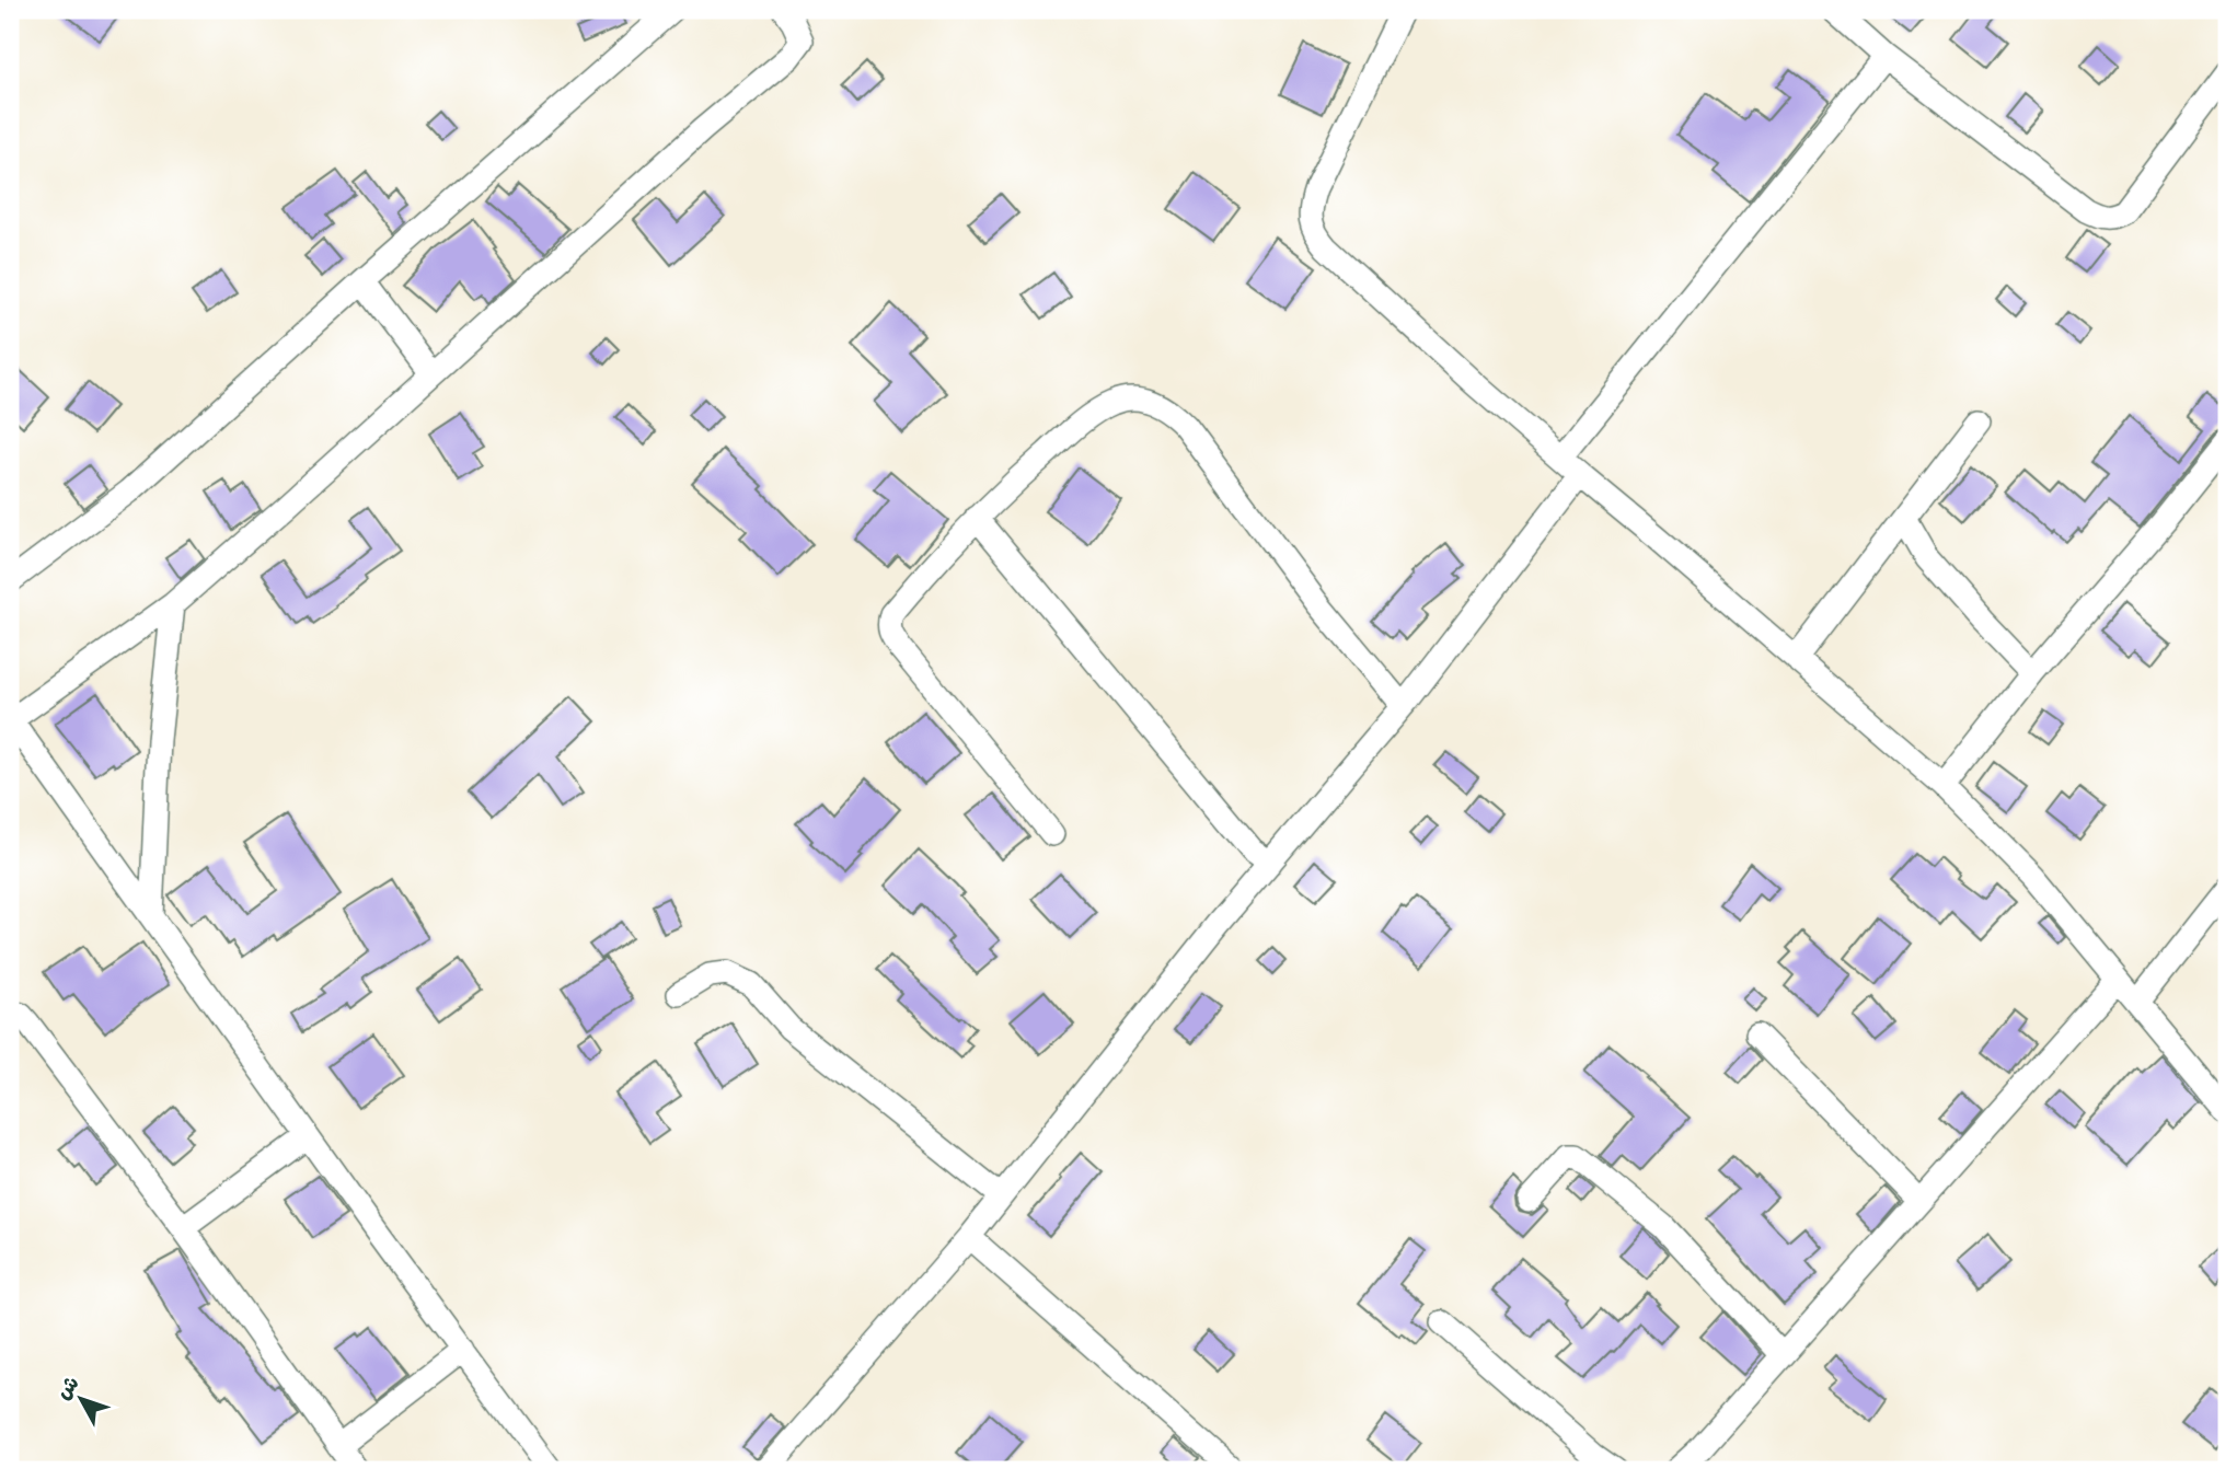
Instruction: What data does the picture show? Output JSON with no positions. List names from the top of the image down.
{
  "north": "top left"
}
